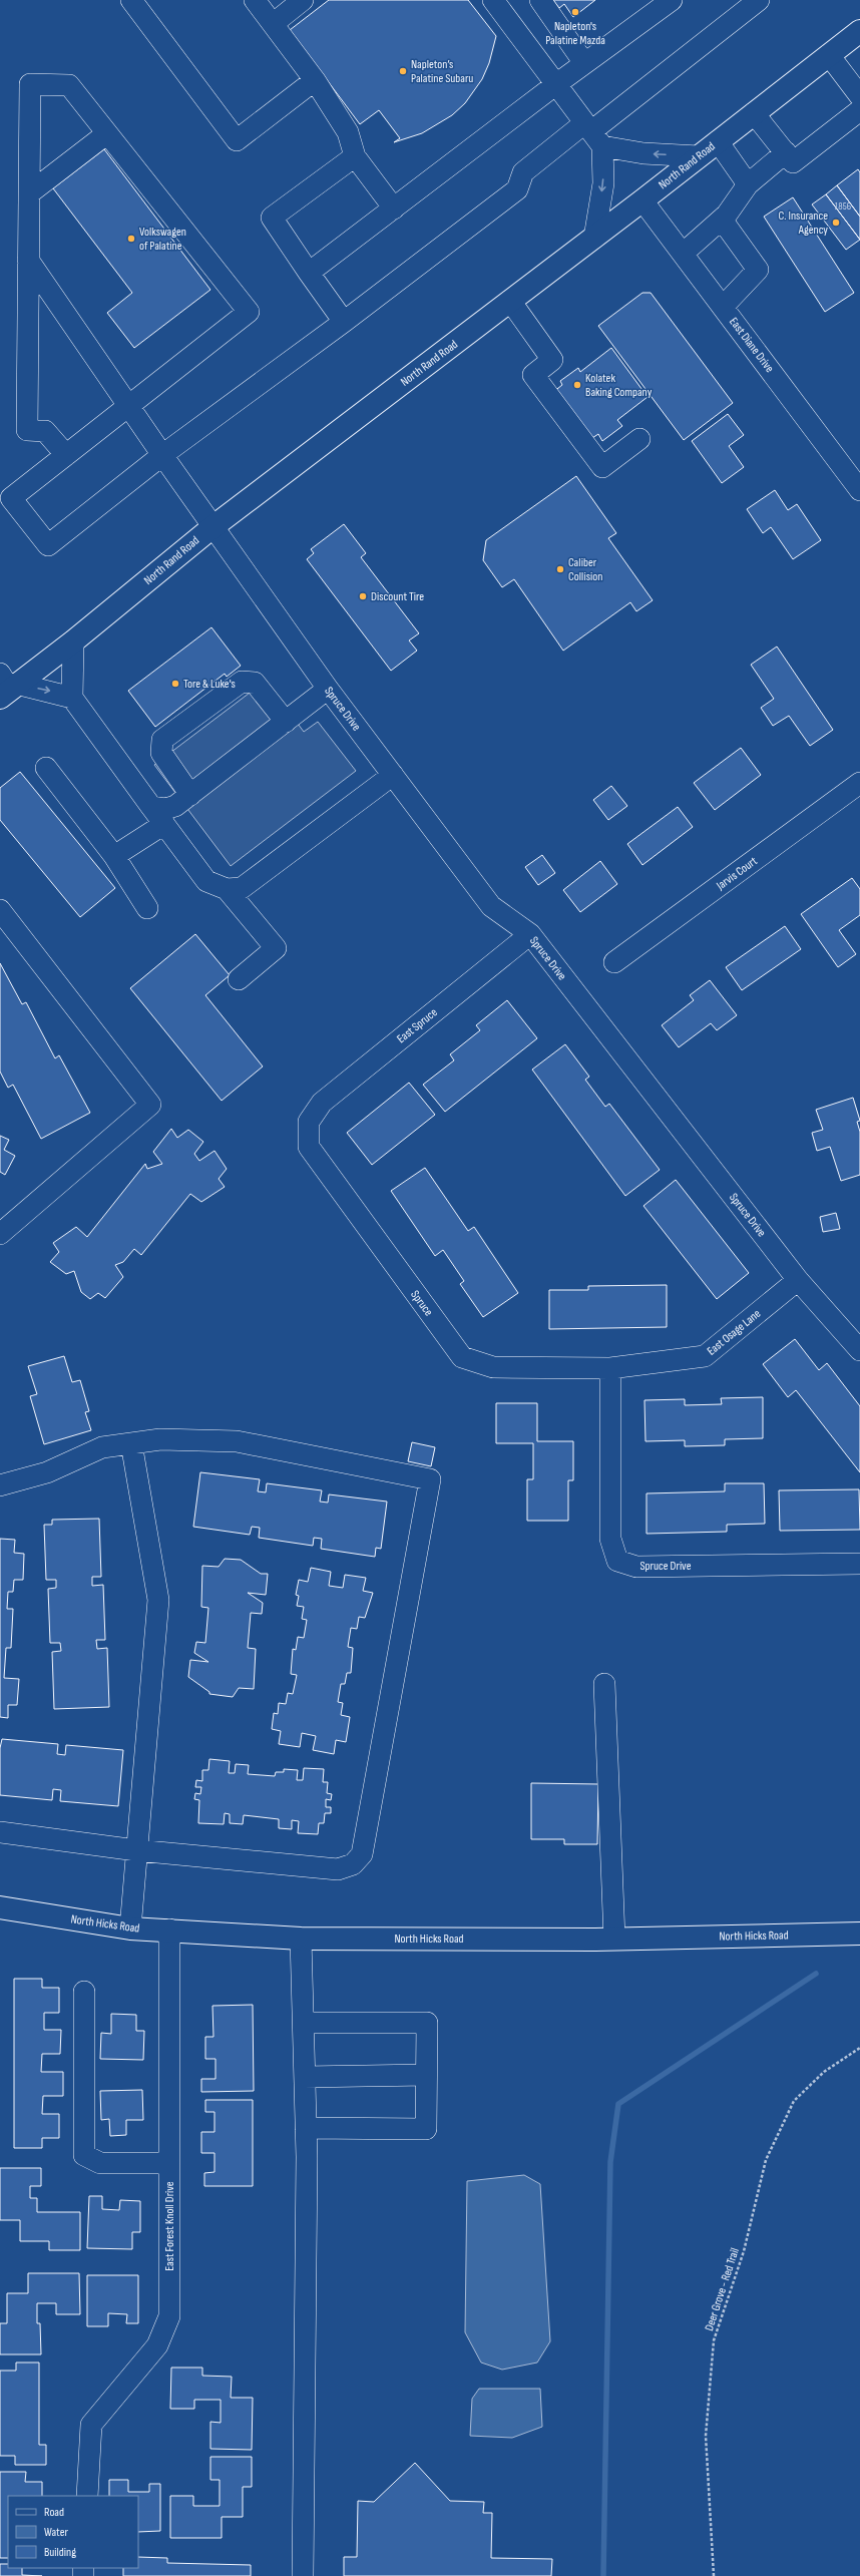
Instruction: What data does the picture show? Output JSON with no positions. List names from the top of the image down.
{
  "streets": {
    "main road": ["North Rand Road", "North Hicks Road"],
    "street": [
      "East Diane Drive",
      "Spruce Drive",
      "Jarvis Court",
      "East Spruce",
      "Spruce",
      "East Osage Lane",
      "East Forest Knoll Drive"
    ],
    "path": ["Deer Grove - Red Trail"]
  },
  "crossings": [
    ["North Rand Road", "East Diane Drive"],
    ["North Rand Road", "Spruce Drive"],
    ["Spruce Drive", "East Spruce"],
    ["Spruce Drive", "Spruce"],
    ["Spruce Drive", "East Osage Lane"],
    ["East Spruce", "Spruce"],
    ["Spruce", "East Osage Lane"],
    ["North Hicks Road", "East Forest Knoll Drive"]
  ],
  "places": [
    "Napleton's Palatine Mazda",
    "Napleton’s Palatine Subaru",
    "C. Insurance Agency",
    "Volkswagen of Palatine",
    "Kolatek Baking Company",
    "Caliber Collision",
    "Discount Tire",
    "Tore & Luke's"
  ],
  "house_numbers": ["1856"],
  "legend": ["Road", "Water", "Building"]
}
